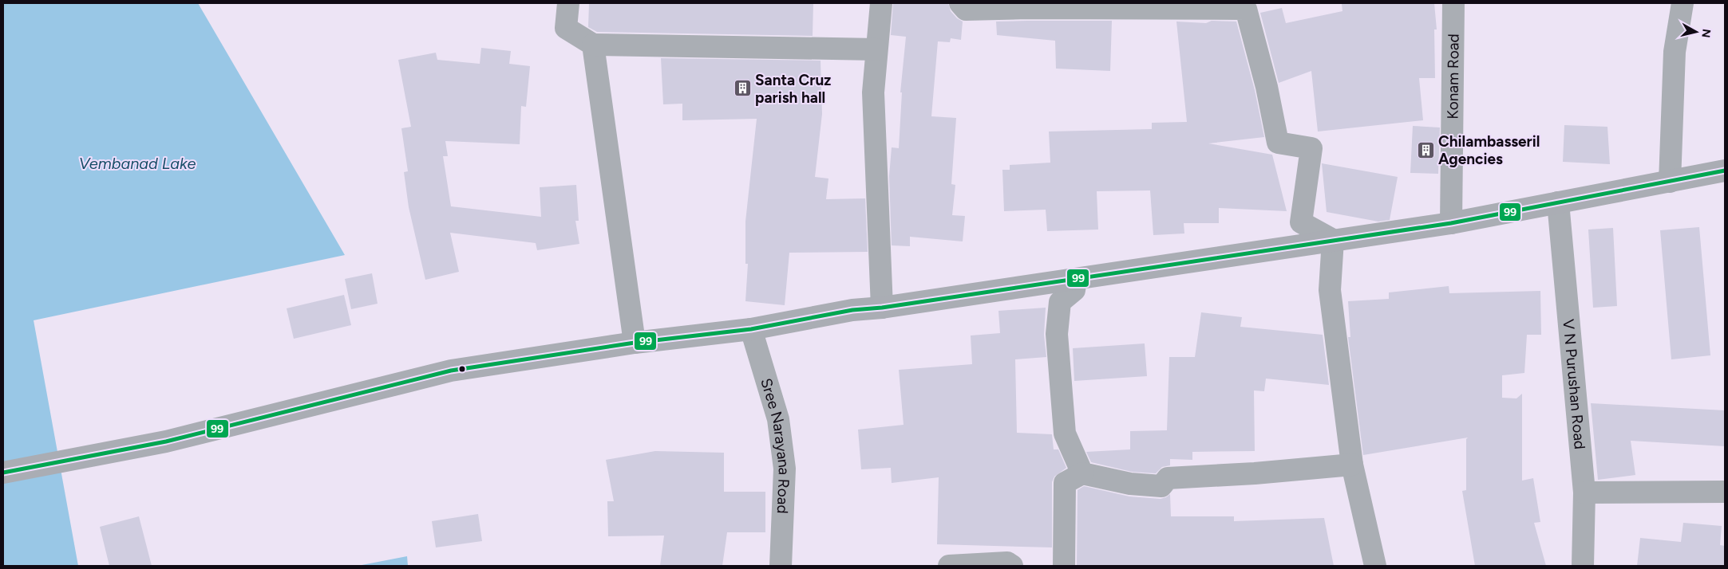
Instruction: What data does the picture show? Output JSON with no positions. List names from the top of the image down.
{
  "streets": {
    "street": ["Konam Road", "V N Purushan Road", "Sree Narayana Road"]
  },
  "water": ["Vembanad Lake"],
  "places": {
    "building": ["Santa Cruz parish hall", "Chilambasseril Agencies"]
  },
  "lines": ["transit line 99"],
  "north": "right"
}
